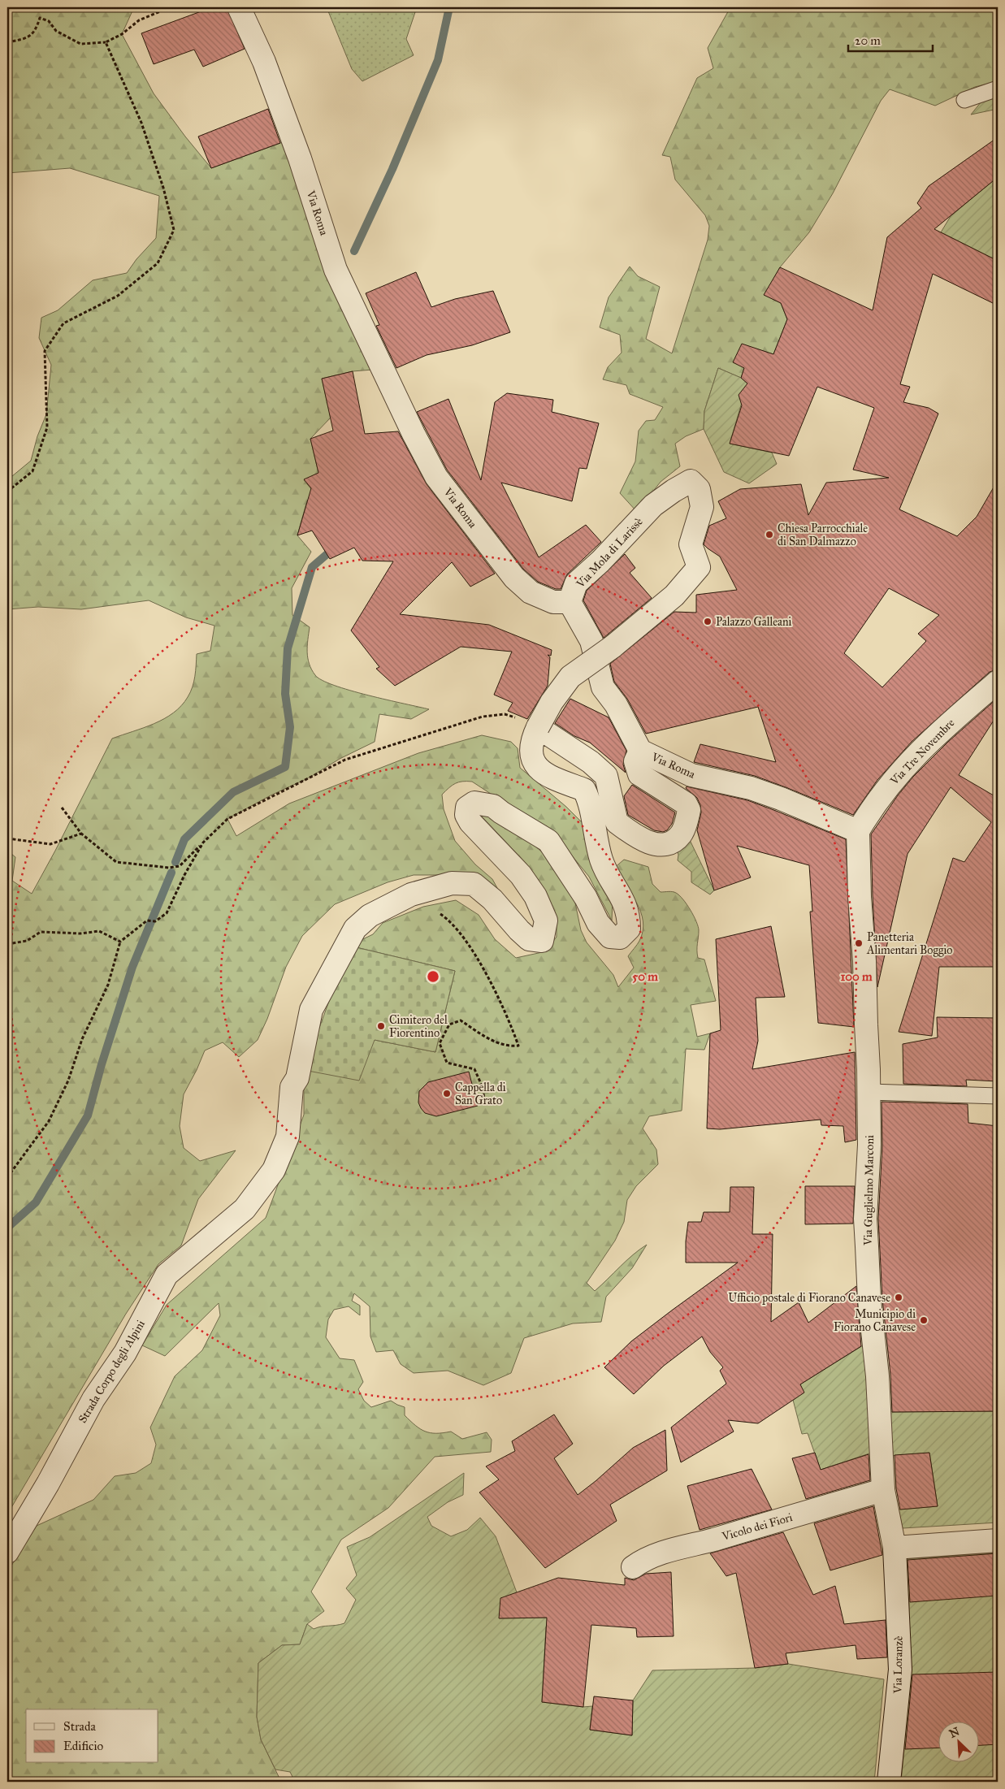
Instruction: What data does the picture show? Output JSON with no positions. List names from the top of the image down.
{
  "streets": {
    "street": [
      "Via Roma",
      "Via Mola di Larissè",
      "Via Tre Novembre",
      "Via Guglielmo Marconi",
      "Strada Corpo degli Alpini",
      "Vicolo dei Fiori",
      "Via Loranzè"
    ]
  },
  "crossings": [
    ["Via Roma", "Via Mola di Larissè"],
    ["Via Roma", "Via Tre Novembre"],
    ["Via Roma", "Via Guglielmo Marconi"],
    ["Via Mola di Larissè", "Strada Corpo degli Alpini"],
    ["Via Tre Novembre", "Via Guglielmo Marconi"],
    ["Via Guglielmo Marconi", "Vicolo dei Fiori"],
    ["Via Guglielmo Marconi", "Via Loranzè"]
  ],
  "places": [
    "Chiesa Parrocchiale di San Dalmazzo",
    "Palazzo Galleani",
    "Panetteria Alimentari Boggio",
    "Cimitero del Fiorentino",
    "Cappella di San Grato",
    "Ufficio postale di Fiorano Canavese",
    "Municipio di Fiorano Canavese"
  ],
  "legend": ["Strada", "Edificio"],
  "scale_bar": "20 m",
  "north": "top left",
  "rings": ["50 m", "100 m"]
}
